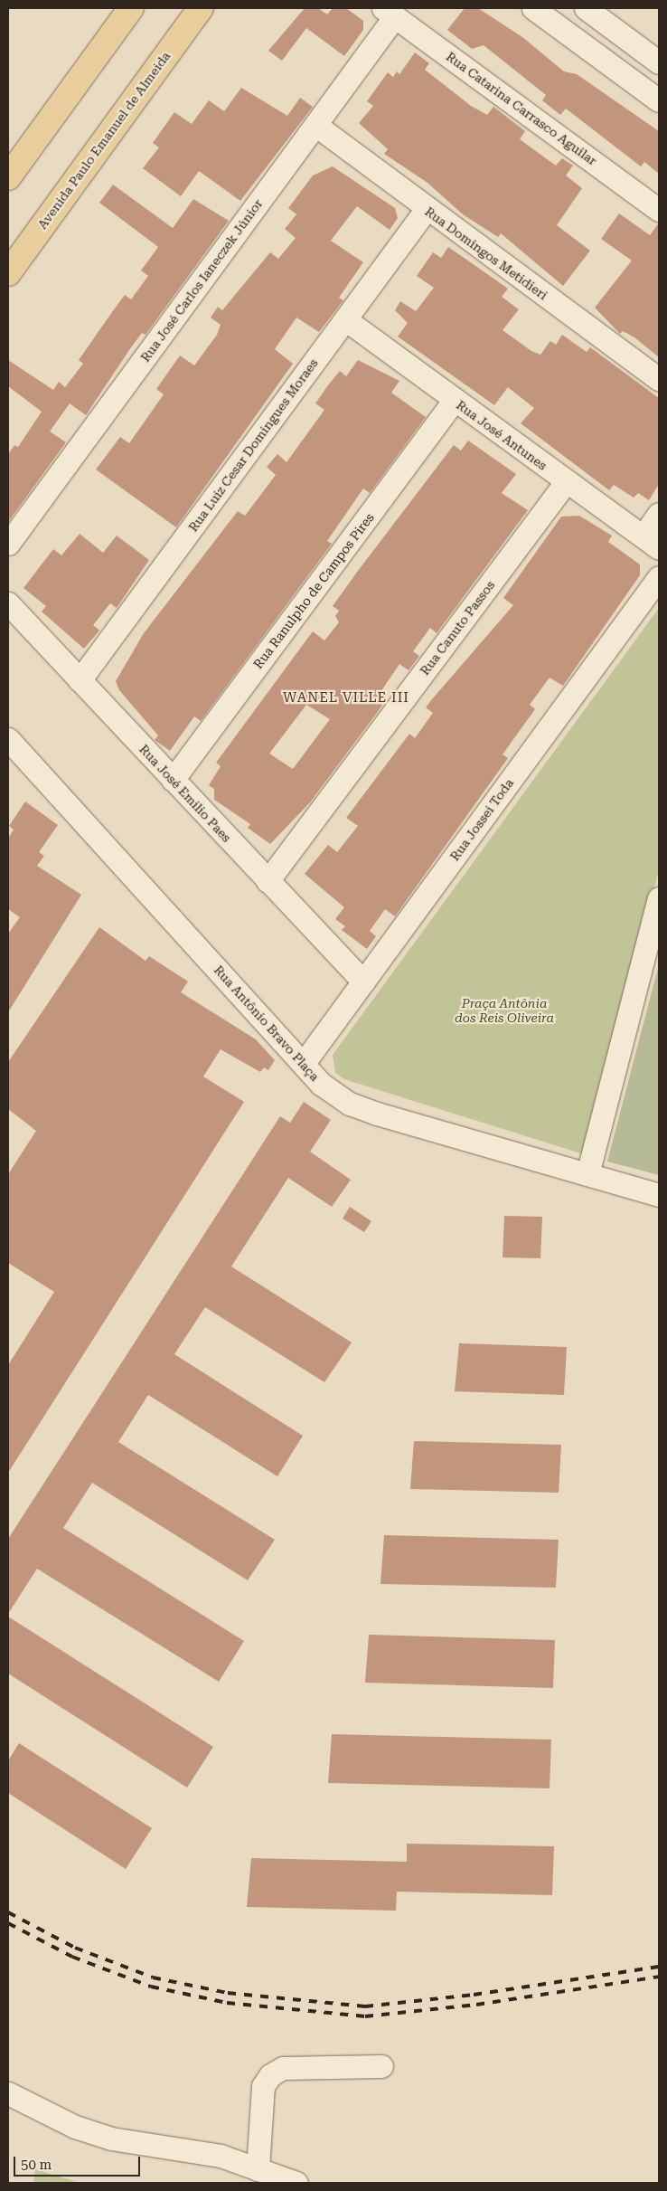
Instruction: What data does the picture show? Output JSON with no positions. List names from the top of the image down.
{
  "streets": {
    "main road": ["Avenida Paulo Emanuel de Almeida"],
    "street": [
      "Rua Catarina Carrasco Aguilar",
      "Rua Domingos Metidieri",
      "Rua José Carlos Ianeczek Júnior",
      "Rua José Antunes",
      "Rua Luiz Cesar Domingues Moraes",
      "Rua Ranulpho de Campos Pires",
      "Rua Canuto Passos",
      "Rua José Emilio Paes",
      "Rua Jossei Toda",
      "Rua Antônio Bravo Plaça"
    ]
  },
  "crossings": [
    ["Rua Catarina Carrasco Aguilar", "Rua José Carlos Ianeczek Júnior"],
    ["Rua Domingos Metidieri", "Rua José Carlos Ianeczek Júnior"],
    ["Rua Domingos Metidieri", "Rua Luiz Cesar Domingues Moraes"],
    ["Rua José Antunes", "Rua Luiz Cesar Domingues Moraes"],
    ["Rua José Antunes", "Rua Ranulpho de Campos Pires"],
    ["Rua José Antunes", "Rua Canuto Passos"],
    ["Rua Luiz Cesar Domingues Moraes", "Rua José Emilio Paes"],
    ["Rua Ranulpho de Campos Pires", "Rua José Emilio Paes"],
    ["Rua Canuto Passos", "Rua José Emilio Paes"],
    ["Rua José Emilio Paes", "Rua Jossei Toda"],
    ["Rua Jossei Toda", "Rua Antônio Bravo Plaça"]
  ],
  "districts": ["WANEL VILLE III"],
  "parks": ["Praça Antônia dos Reis Oliveira"],
  "scale_bar": "50 m"
}
